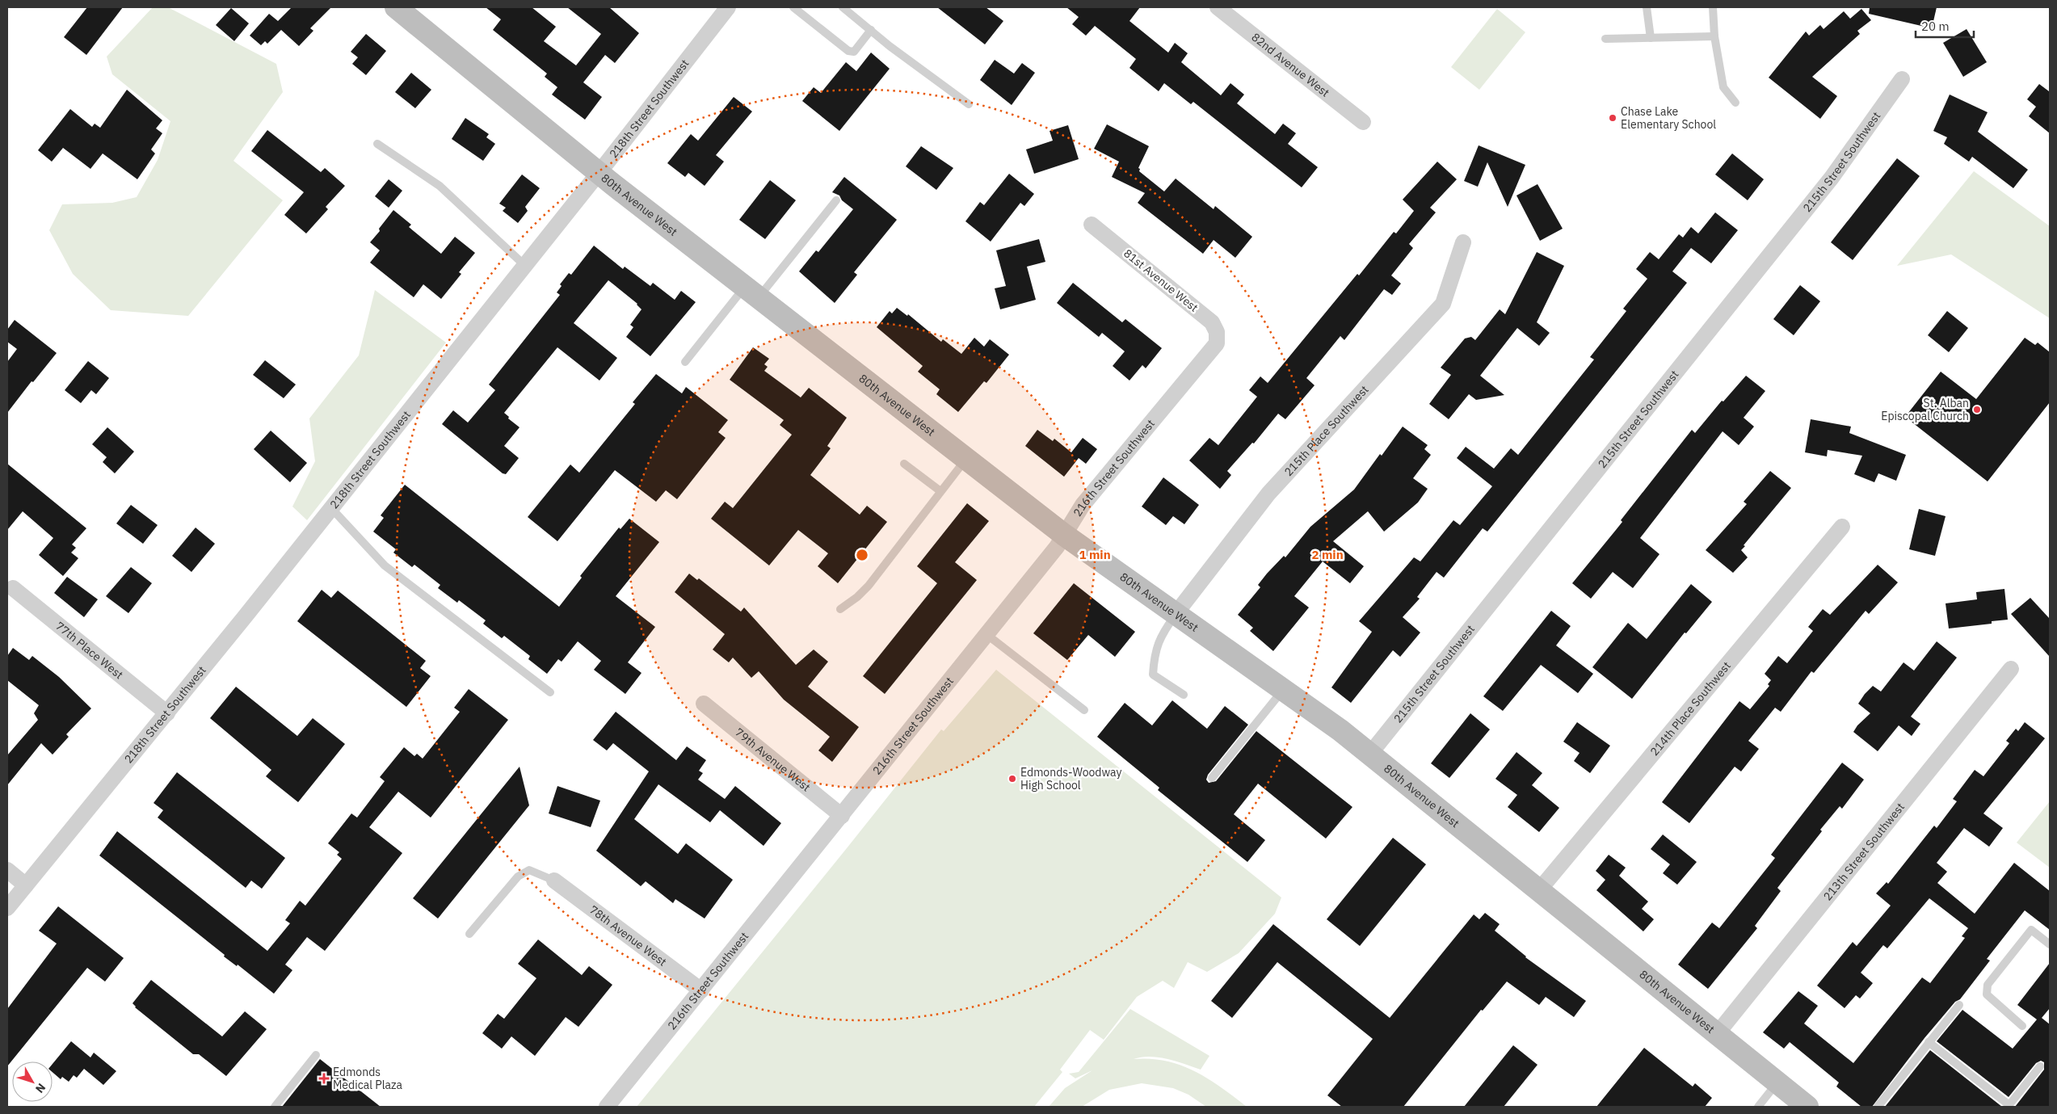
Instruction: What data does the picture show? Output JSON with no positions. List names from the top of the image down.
{
  "streets": {
    "street": [
      "82nd Avenue West",
      "218th Street Southwest",
      "215th Street Southwest",
      "80th Avenue West",
      "81st Avenue West",
      "215th Place Southwest",
      "216th Street Southwest",
      "77th Place West",
      "214th Place Southwest",
      "79th Avenue West",
      "213th Street Southwest",
      "78th Avenue West"
    ]
  },
  "crossings": [
    ["218th Street Southwest", "80th Avenue West"],
    ["218th Street Southwest", "77th Place West"],
    ["215th Street Southwest", "80th Avenue West"],
    ["80th Avenue West", "215th Place Southwest"],
    ["80th Avenue West", "216th Street Southwest"],
    ["80th Avenue West", "214th Place Southwest"],
    ["80th Avenue West", "213th Street Southwest"],
    ["81st Avenue West", "216th Street Southwest"],
    ["216th Street Southwest", "79th Avenue West"],
    ["216th Street Southwest", "78th Avenue West"]
  ],
  "places": {
    "other": ["Chase Lake Elementary School", "St. Alban Episcopal Church", "Edmonds-Woodway High School"],
    "health": ["Edmonds Medical Plaza"]
  },
  "scale_bar": "20 m",
  "north": "bottom right",
  "rings": ["1 min", "2 min"]
}
